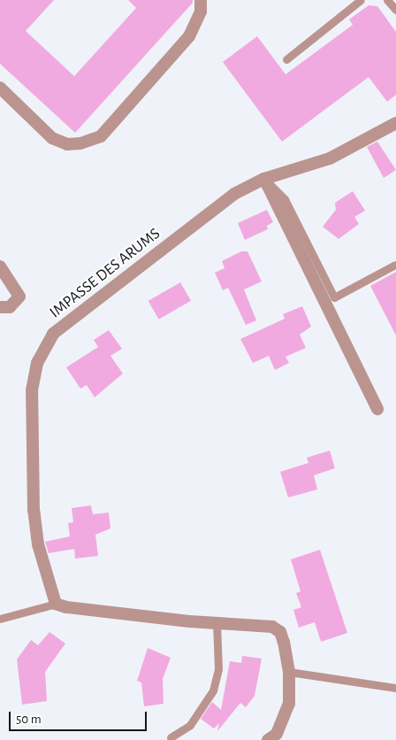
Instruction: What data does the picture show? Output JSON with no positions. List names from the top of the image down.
{
  "streets": {
    "street": ["IMPASSE DES ARUMS"]
  },
  "scale_bar": "50 m"
}
